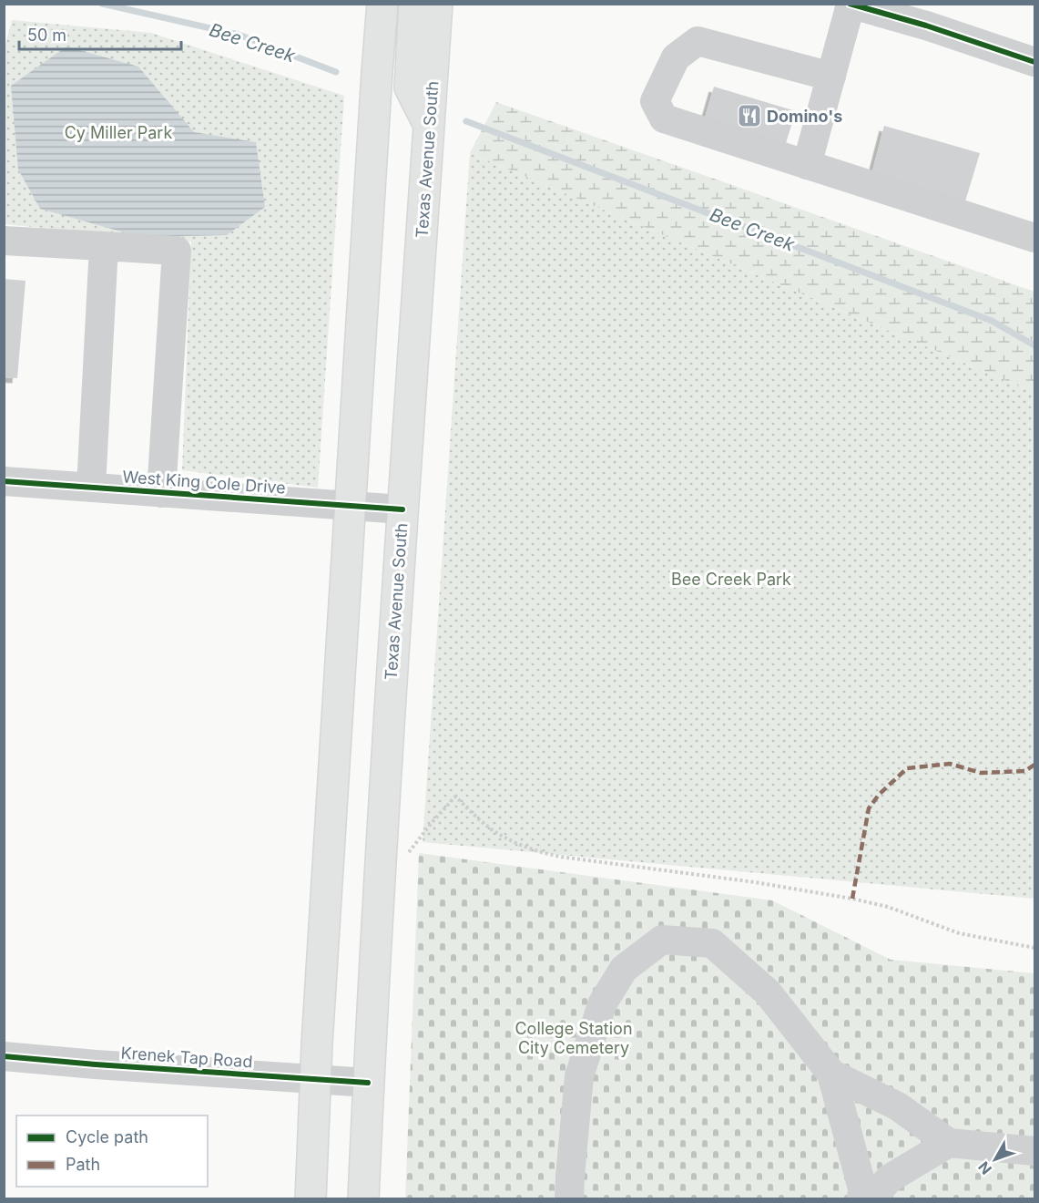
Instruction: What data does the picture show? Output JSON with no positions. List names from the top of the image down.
{
  "streets": {
    "main road": ["Texas Avenue South"],
    "street": ["West King Cole Drive", "Krenek Tap Road"]
  },
  "crossings": [
    ["Texas Avenue South", "West King Cole Drive"],
    ["Texas Avenue South", "Krenek Tap Road"]
  ],
  "water": ["Bee Creek"],
  "parks": ["Cy Miller Park", "Bee Creek Park", "College Station City Cemetery"],
  "places": {
    "restaurant": ["Domino's"]
  },
  "legend": ["Cycle path", "Path"],
  "scale_bar": "50 m",
  "north": "bottom left"
}
